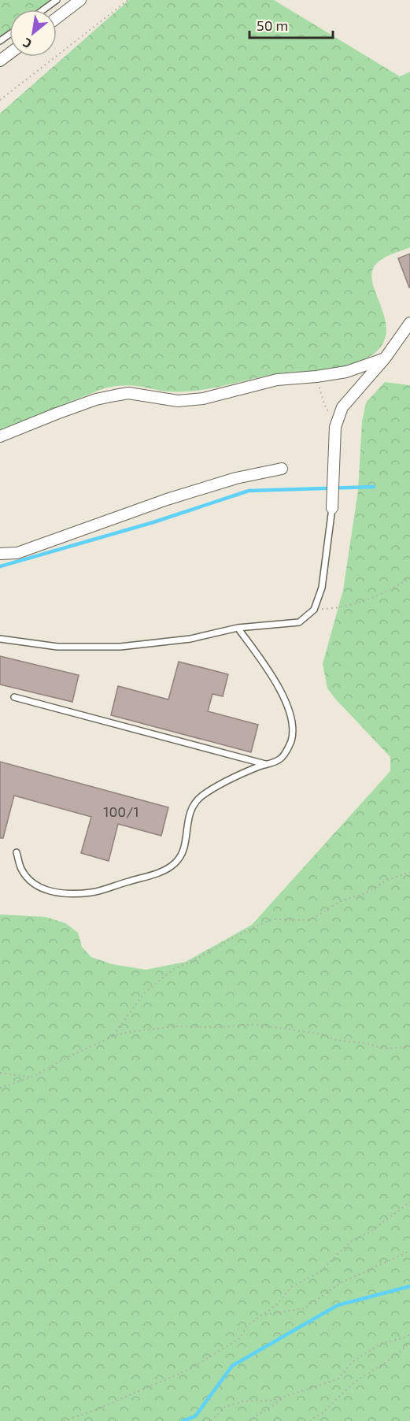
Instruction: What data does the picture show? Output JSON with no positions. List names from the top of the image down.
{
  "house_numbers": ["100/1"],
  "scale_bar": "50 m",
  "north": "bottom left"
}
